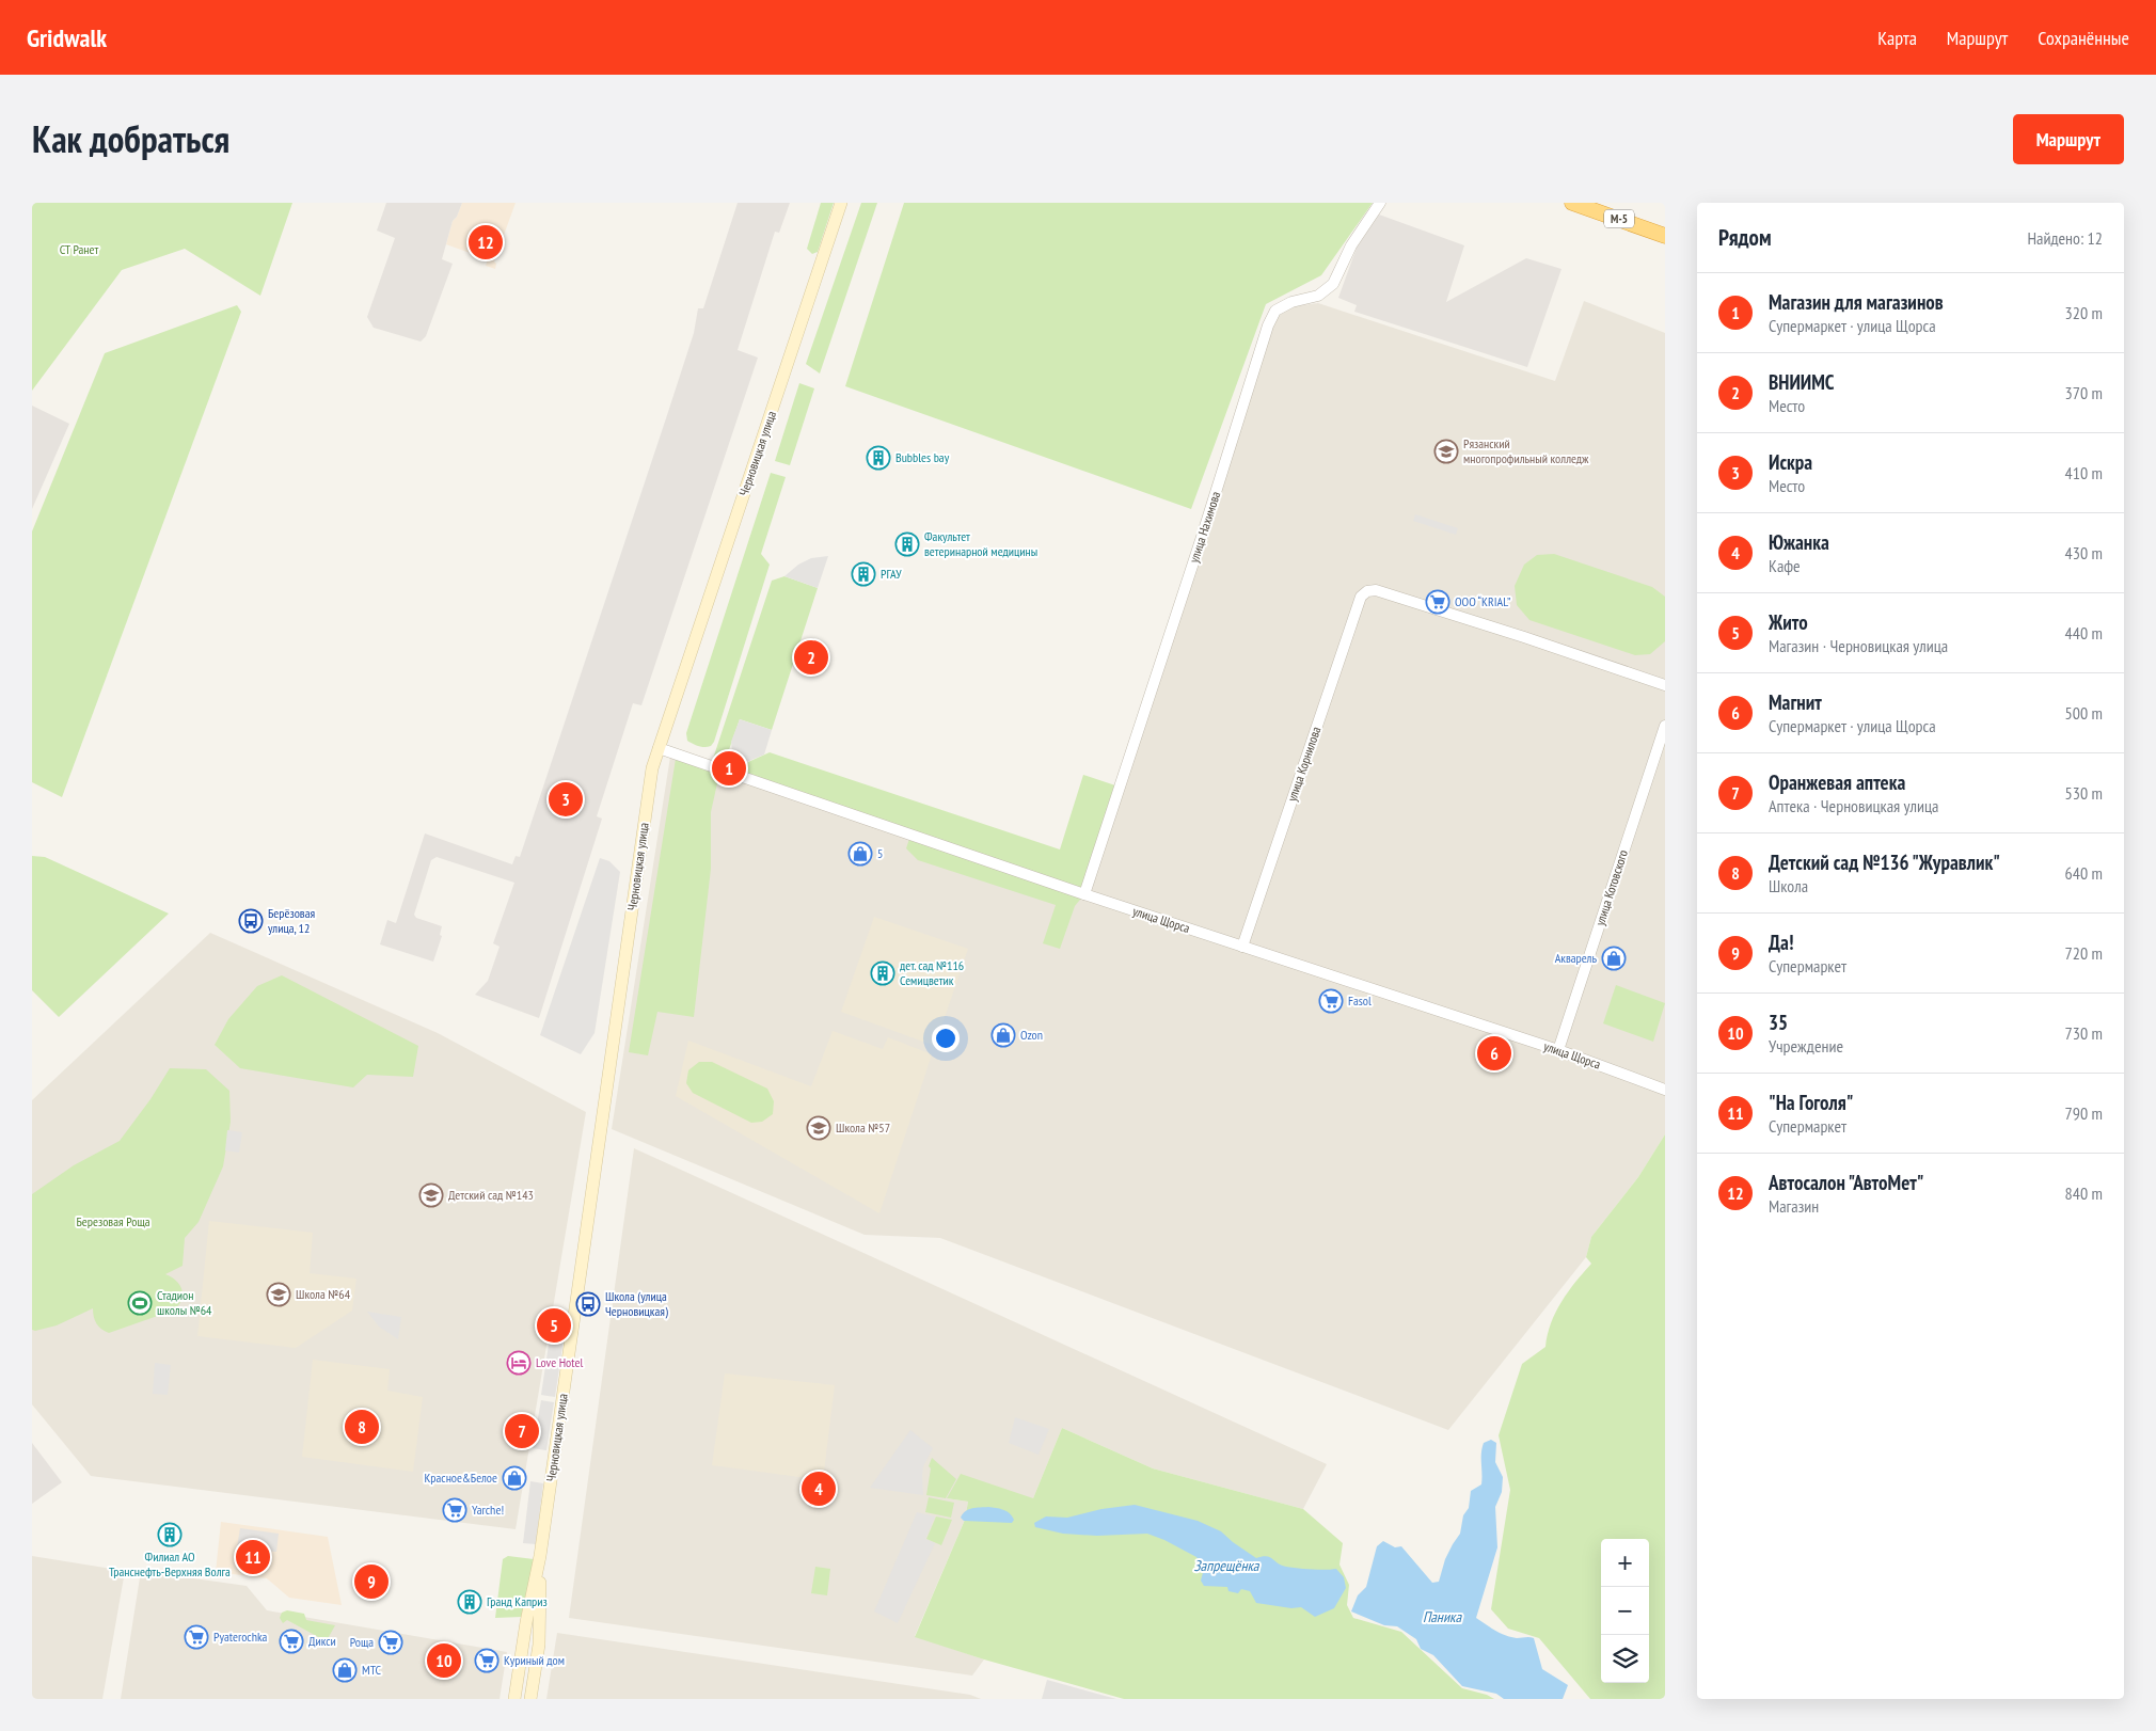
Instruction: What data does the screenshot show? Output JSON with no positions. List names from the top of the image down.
{
  "streets": {
    "highway": ["М-5"],
    "main road": ["Черновицкая улица"],
    "street": [
      "улица Нахимова",
      "улица Корнилова",
      "улица Котовского",
      "улица Щорса"
    ]
  },
  "crossings": [
    ["Черновицкая улица", "улица Щорса"],
    ["улица Нахимова", "улица Щорса"],
    ["улица Корнилова", "улица Щорса"],
    ["улица Котовского", "улица Щорса"]
  ],
  "water": ["Запрещёнка", "Паника"],
  "parks": ["СТ Ранет", "Березовая Роща"],
  "places": {
    "school or university": [
      "Рязанский многопрофильный колледж",
      "Школа №57",
      "Детский сад №143",
      "Школа №64"
    ],
    "building": [
      "Bubbles bay",
      "Факультет ветеринарной медицины",
      "РГАУ",
      "дет. сад №116 Семицветик",
      "Филиал АО Транснефть-Верхняя Волга",
      "Гранд Каприз"
    ],
    "supermarket": [
      "OOO “KRIAL”",
      "Fasol",
      "Yarche!",
      "Pyaterochka",
      "Дикси",
      "Роща",
      "Куриный дом"
    ],
    "shop": [
      "5",
      "Акварель",
      "Ozon",
      "Красное&Белое",
      "МТС"
    ],
    "bus stop": ["Берёзовая улица, 12", "Школа (улица Черновицкая)"],
    "sports": ["Стадион школы №64"],
    "hotel": ["Love Hotel"]
  },
  "page": {
    "header": "Gridwalk",
    "nav": ["Карта", "Маршрут", "Сохранённые"],
    "title": "Как добраться",
    "buttons": "Маршрут",
    "heading": ["Рядом", "Найдено: 12"],
    "pins": [
      "12",
      "2",
      "1",
      "3",
      "6",
      "5",
      "8",
      "7",
      "4",
      "11",
      "9",
      "10"
    ],
    "list": [
      {
        "mark": "1",
        "name": "Магазин для магазинов",
        "note": "Супермаркет · улица Щорса",
        "value": "320 m"
      },
      {
        "mark": "2",
        "name": "ВНИИМС",
        "note": "Место",
        "value": "370 m"
      },
      {
        "mark": "3",
        "name": "Искра",
        "note": "Место",
        "value": "410 m"
      },
      {
        "mark": "4",
        "name": "Южанка",
        "note": "Кафе",
        "value": "430 m"
      },
      {
        "mark": "5",
        "name": "Жито",
        "note": "Магазин · Черновицкая улица",
        "value": "440 m"
      },
      {
        "mark": "6",
        "name": "Магнит",
        "note": "Супермаркет · улица Щорса",
        "value": "500 m"
      },
      {
        "mark": "7",
        "name": "Оранжевая аптека",
        "note": "Аптека · Черновицкая улица",
        "value": "530 m"
      },
      {
        "mark": "8",
        "name": "Детский сад №136 \"Журавлик\"",
        "note": "Школа",
        "value": "640 m"
      },
      {
        "mark": "9",
        "name": "Да!",
        "note": "Супермаркет",
        "value": "720 m"
      },
      {
        "mark": "10",
        "name": "35",
        "note": "Учреждение",
        "value": "730 m"
      },
      {
        "mark": "11",
        "name": "\"На Гоголя\"",
        "note": "Супермаркет",
        "value": "790 m"
      },
      {
        "mark": "12",
        "name": "Автосалон \"АвтоМет\"",
        "note": "Магазин",
        "value": "840 m"
      }
    ],
    "map_buttons": ["+", "−"]
  }
}
